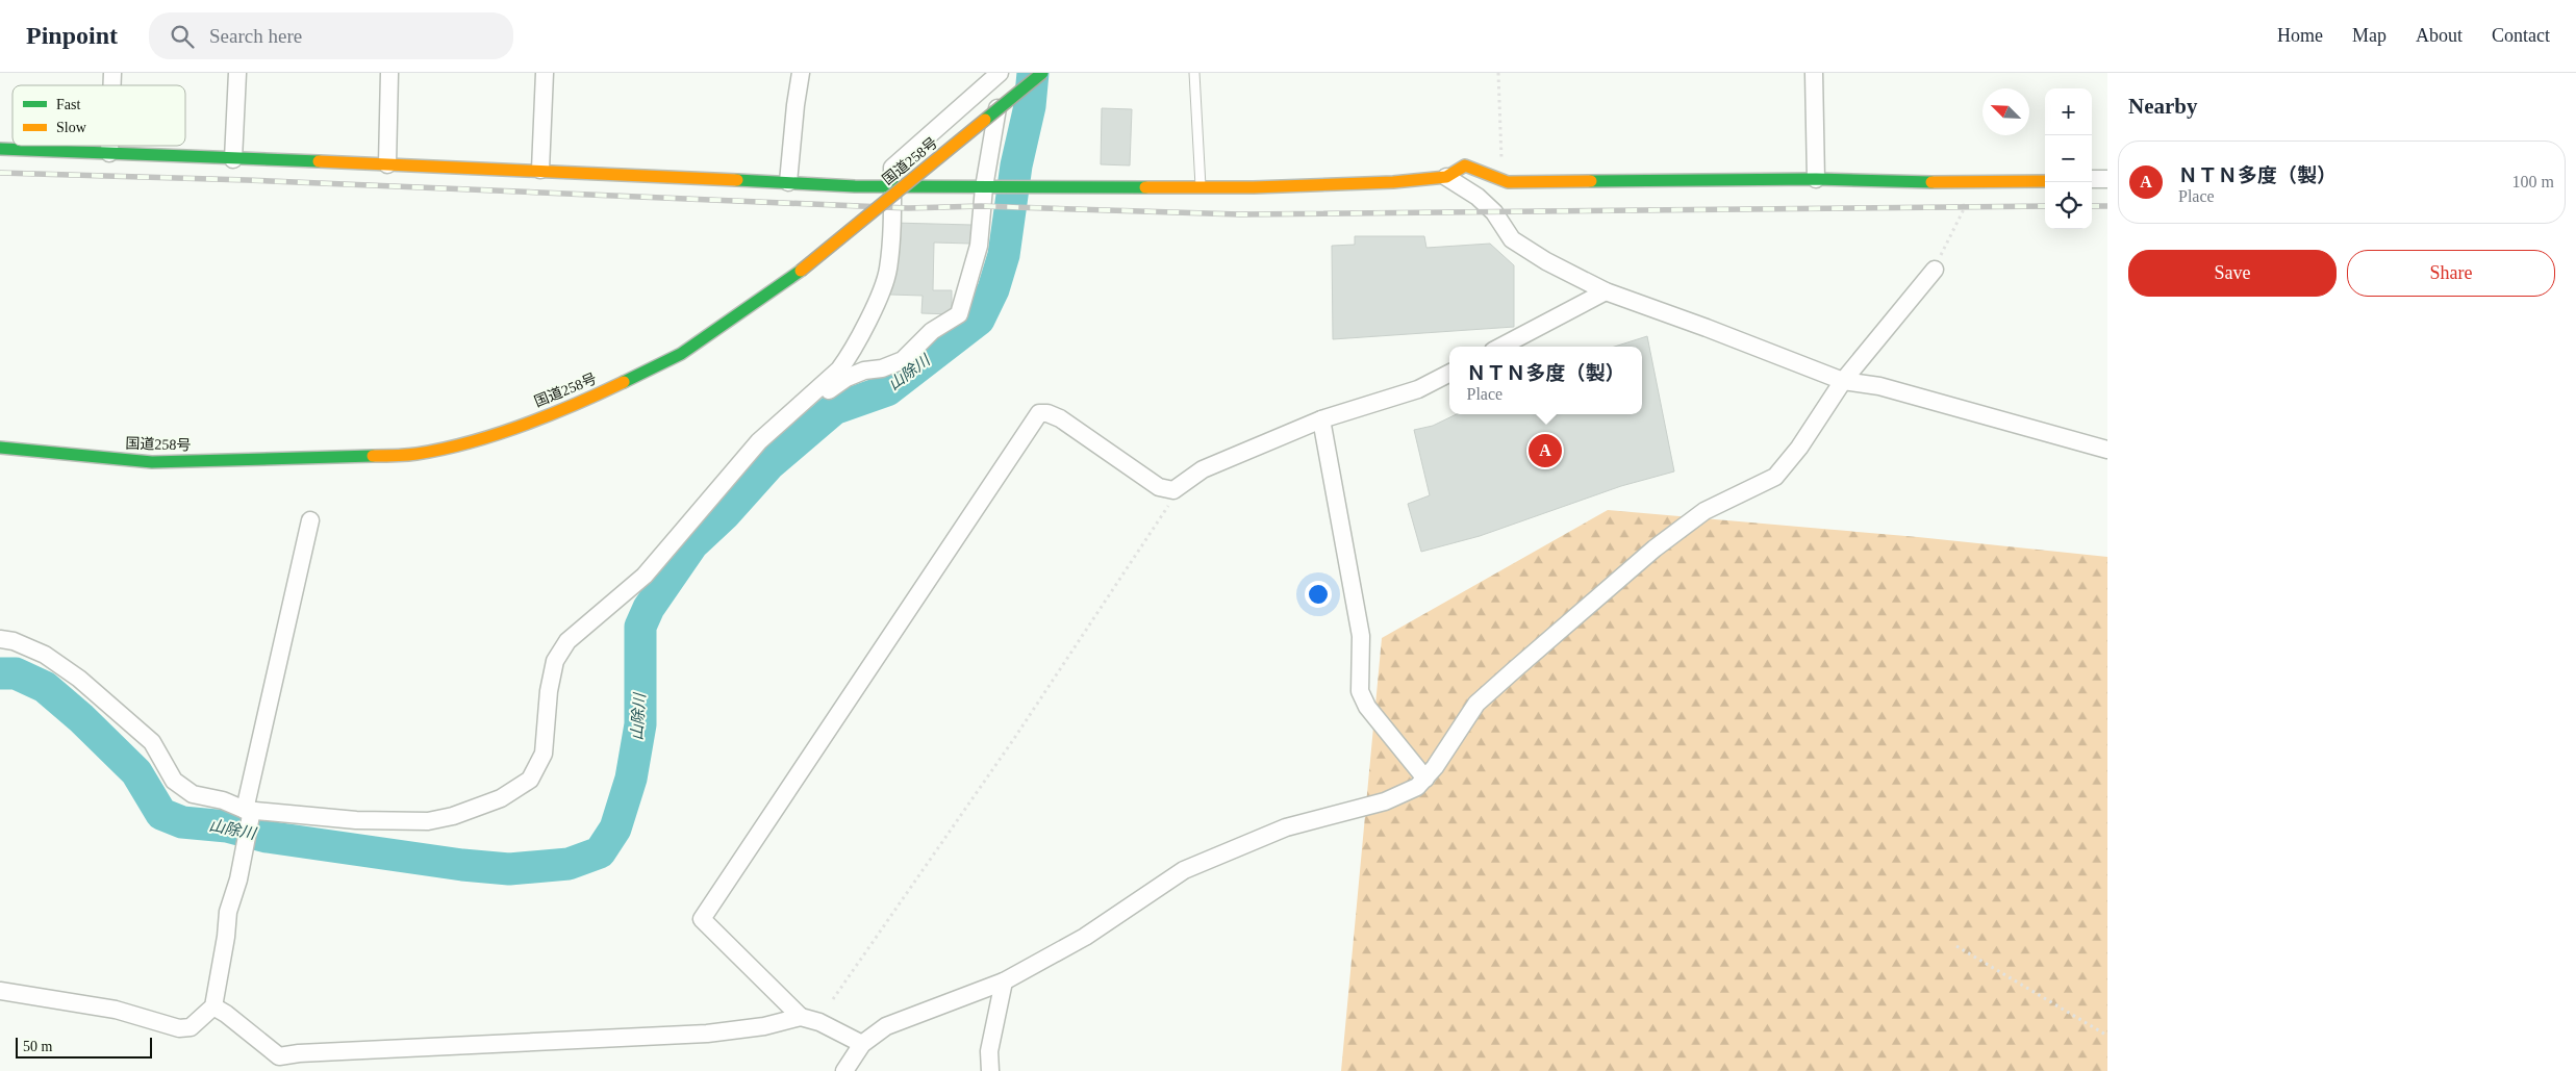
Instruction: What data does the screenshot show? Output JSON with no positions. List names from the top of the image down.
{
  "streets": {
    "main road": ["国道258号"]
  },
  "water": ["山除川"],
  "legend": ["Fast", "Slow"],
  "scale_bar": "50 m",
  "north": "top left",
  "page": {
    "header": "Pinpoint",
    "search": "Search here",
    "nav": [
      "Home",
      "Map",
      "About",
      "Contact"
    ],
    "heading": "Nearby",
    "map_buttons": ["+", "−"],
    "list": [
      {
        "mark": "A",
        "name": "ＮＴＮ多度（製）",
        "note": "Place",
        "value": "100 m"
      }
    ],
    "buttons": ["Save", "Share"],
    "popup": ["ＮＴＮ多度（製）", "Place"],
    "pins": "A",
    "scale": "50 m"
  }
}
